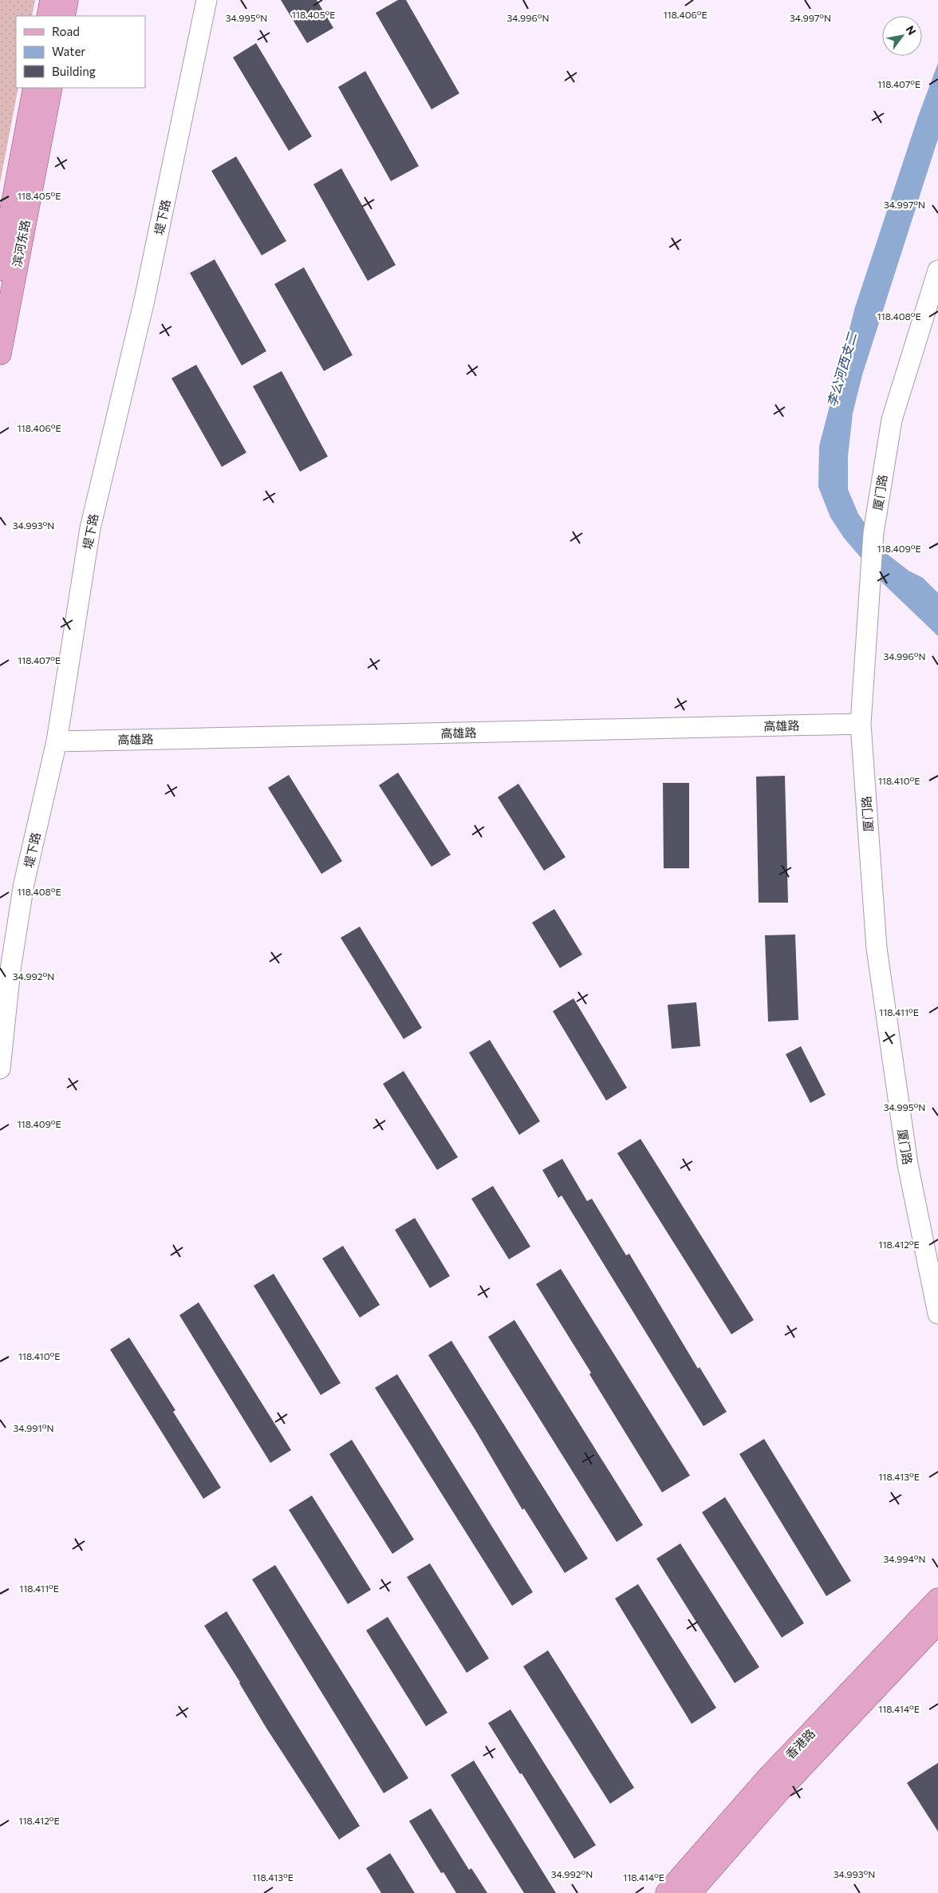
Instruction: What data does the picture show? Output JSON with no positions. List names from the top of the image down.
{
  "streets": {
    "main road": ["滨河东路", "香港路"],
    "street": ["堤下路", "厦门路", "高雄路"]
  },
  "crossings": [
    ["堤下路", "高雄路"],
    ["厦门路", "高雄路"]
  ],
  "water": ["李公河西支二"],
  "legend": ["Road", "Water", "Building"],
  "north": "top right",
  "coordinates": [
    "118.405°E",
    "118.406°E",
    "34.995°N",
    "34.996°N",
    "34.997°N",
    "118.407°E",
    "118.408°E",
    "34.993°N",
    "118.409°E",
    "118.410°E",
    "34.992°N",
    "118.411°E",
    "118.412°E",
    "34.991°N",
    "118.413°E",
    "34.994°N",
    "118.414°E"
  ]
}
